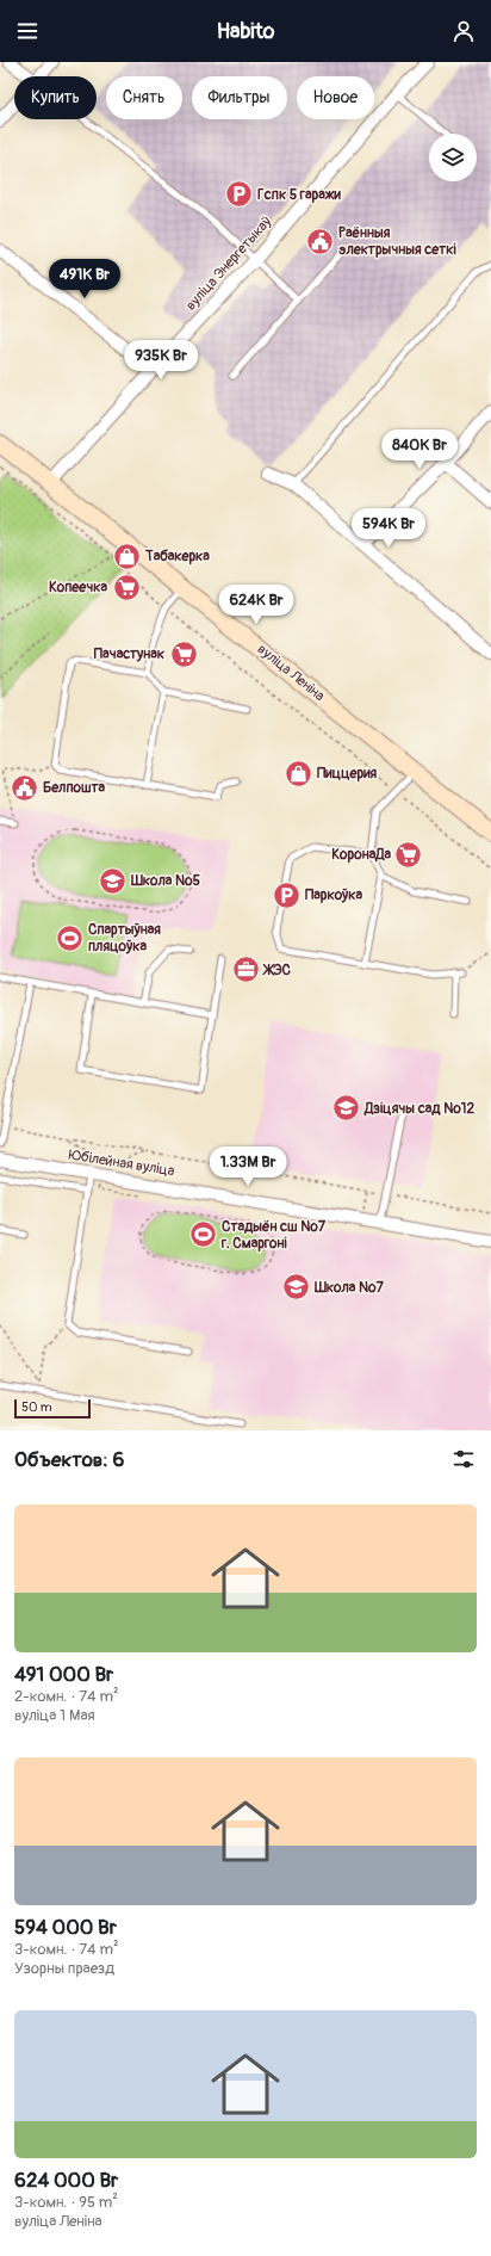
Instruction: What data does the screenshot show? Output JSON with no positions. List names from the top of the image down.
{
  "streets": {
    "main road": ["вуліца Леніна"],
    "street": ["вуліца Энергетыкаў", "Юбілейная вуліца"]
  },
  "crossings": [
    ["вуліца Энергетыкаў", "вуліца Леніна"]
  ],
  "places": {
    "parking": ["Гспк 5 гаражи", "Паркоўка"],
    "public building": ["Раённыя электрычныя сеткі", "Белпошта"],
    "shop": ["Табакерка", "Пиццерия"],
    "supermarket": ["Копеечка", "Пачастунак", "КоронаДа"],
    "school or university": ["Школа №5", "Дзіцячы сад №12", "Школа №7"],
    "sports": ["Спартыўная пляцоўка", "Стадыён сш №7 г. Смаргоні"],
    "office": ["ЖЭС"]
  },
  "scale_bar": "50 m",
  "page": {
    "header": "Habito",
    "chip": [
      "Купить",
      "Снять",
      "Фильтры",
      "Новое"
    ],
    "price": [
      "491K Br",
      "935K Br",
      "840K Br",
      "594K Br",
      "624K Br",
      "1.33M Br"
    ],
    "scale": "50 m",
    "heading": "Объектов: 6",
    "list": [
      {
        "name": "491 000 Br",
        "note": "2-комн. · 74 m² · вуліца 1 Мая"
      },
      {
        "name": "594 000 Br",
        "note": "3-комн. · 74 m² · Узорны праезд"
      },
      {
        "name": "624 000 Br",
        "note": "3-комн. · 95 m² · вуліца Леніна"
      }
    ]
  }
}
